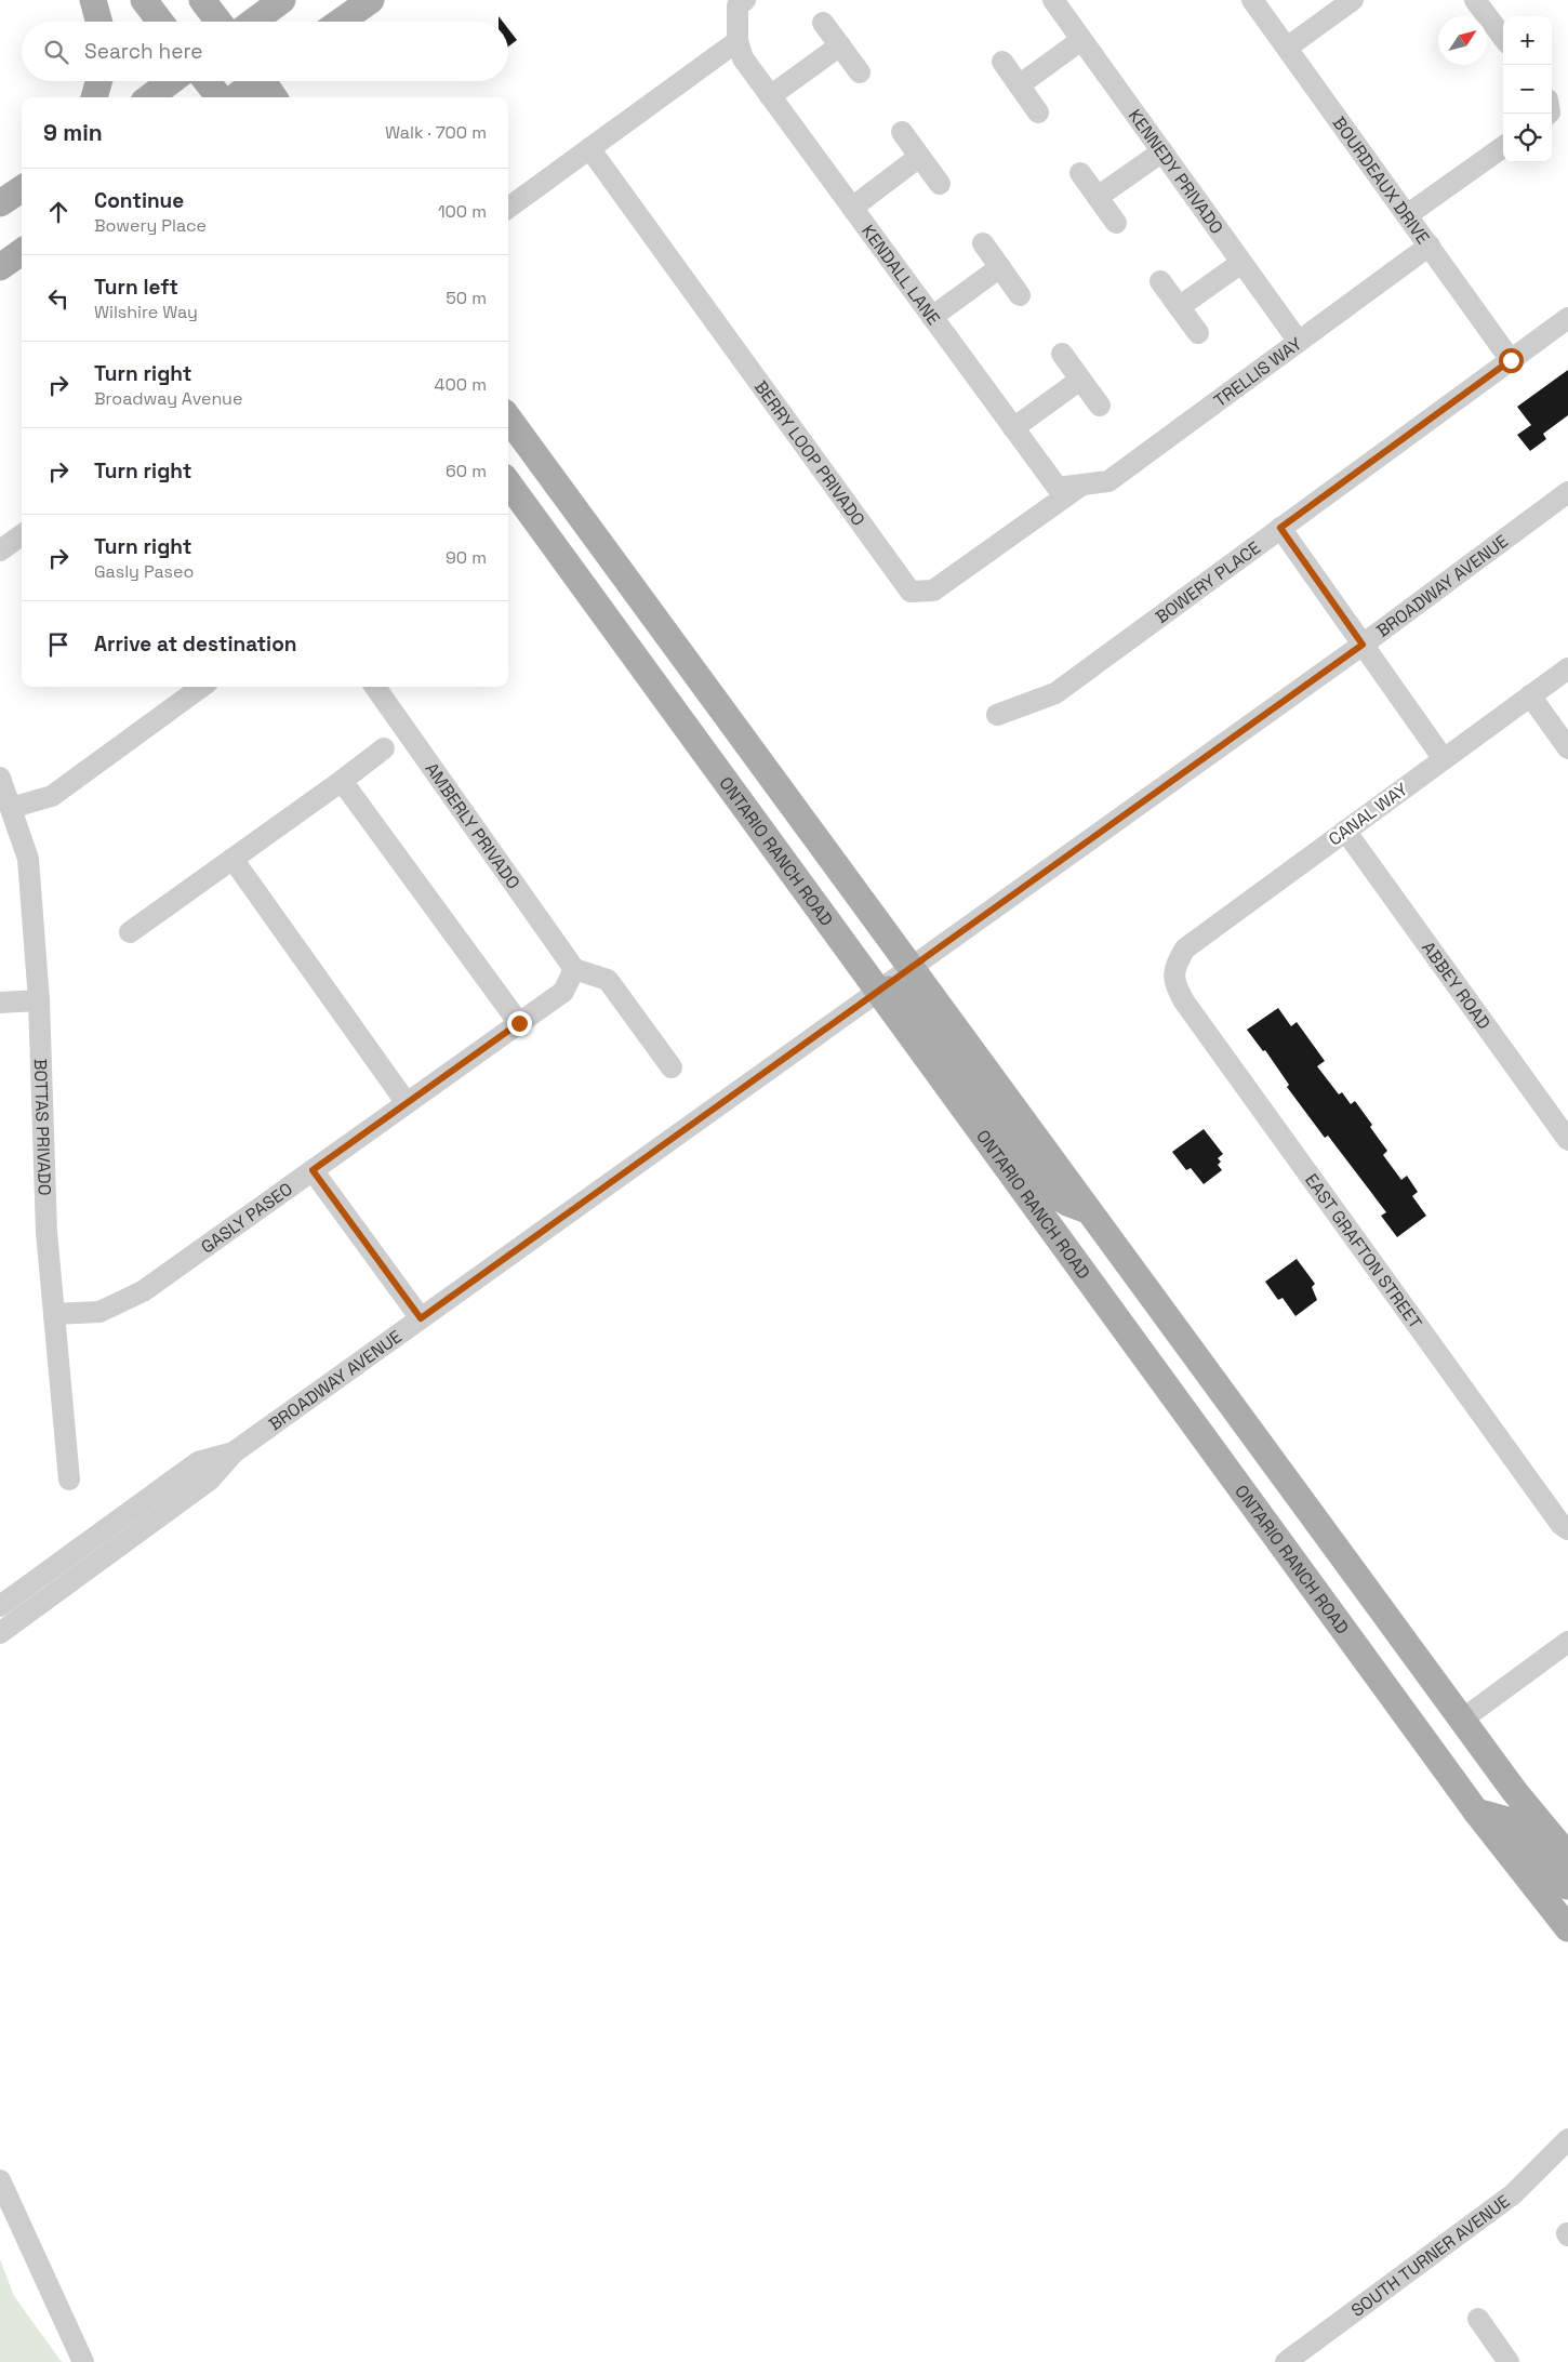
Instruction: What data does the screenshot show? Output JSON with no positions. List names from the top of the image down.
{
  "streets": {
    "main road": ["ONTARIO RANCH ROAD"],
    "street": [
      "KENNEDY PRIVADO",
      "BOURDEAUX DRIVE",
      "KENDALL LANE",
      "TRELLIS WAY",
      "BERRY LOOP PRIVADO",
      "BOWERY PLACE",
      "BROADWAY AVENUE",
      "CANAL WAY",
      "AMBERLY PRIVADO",
      "ABBEY ROAD",
      "BOTTAS PRIVADO",
      "GASLY PASEO",
      "EAST GRAFTON STREET",
      "SOUTH TURNER AVENUE"
    ]
  },
  "crossings": [
    ["KENNEDY PRIVADO", "TRELLIS WAY"],
    ["BOURDEAUX DRIVE", "TRELLIS WAY"],
    ["BOURDEAUX DRIVE", "BOWERY PLACE"],
    ["KENDALL LANE", "TRELLIS WAY"],
    ["KENDALL LANE", "BERRY LOOP PRIVADO"],
    ["TRELLIS WAY", "BERRY LOOP PRIVADO"],
    ["BROADWAY AVENUE", "ONTARIO RANCH ROAD"],
    ["CANAL WAY", "ABBEY ROAD"],
    ["CANAL WAY", "EAST GRAFTON STREET"],
    ["AMBERLY PRIVADO", "GASLY PASEO"],
    ["BOTTAS PRIVADO", "GASLY PASEO"]
  ],
  "north": "top right",
  "page": {
    "map_buttons": ["+", "−"],
    "search": "Search here",
    "heading": ["9 min", "Walk · 700 m"],
    "list": [
      ["Continue", "Bowery Place", "100 m"],
      ["Turn left", "Wilshire Way", "50 m"],
      ["Turn right", "Broadway Avenue", "400 m"],
      ["Turn right", "60 m"],
      ["Turn right", "Gasly Paseo", "90 m"],
      "Arrive at destination"
    ]
  }
}
